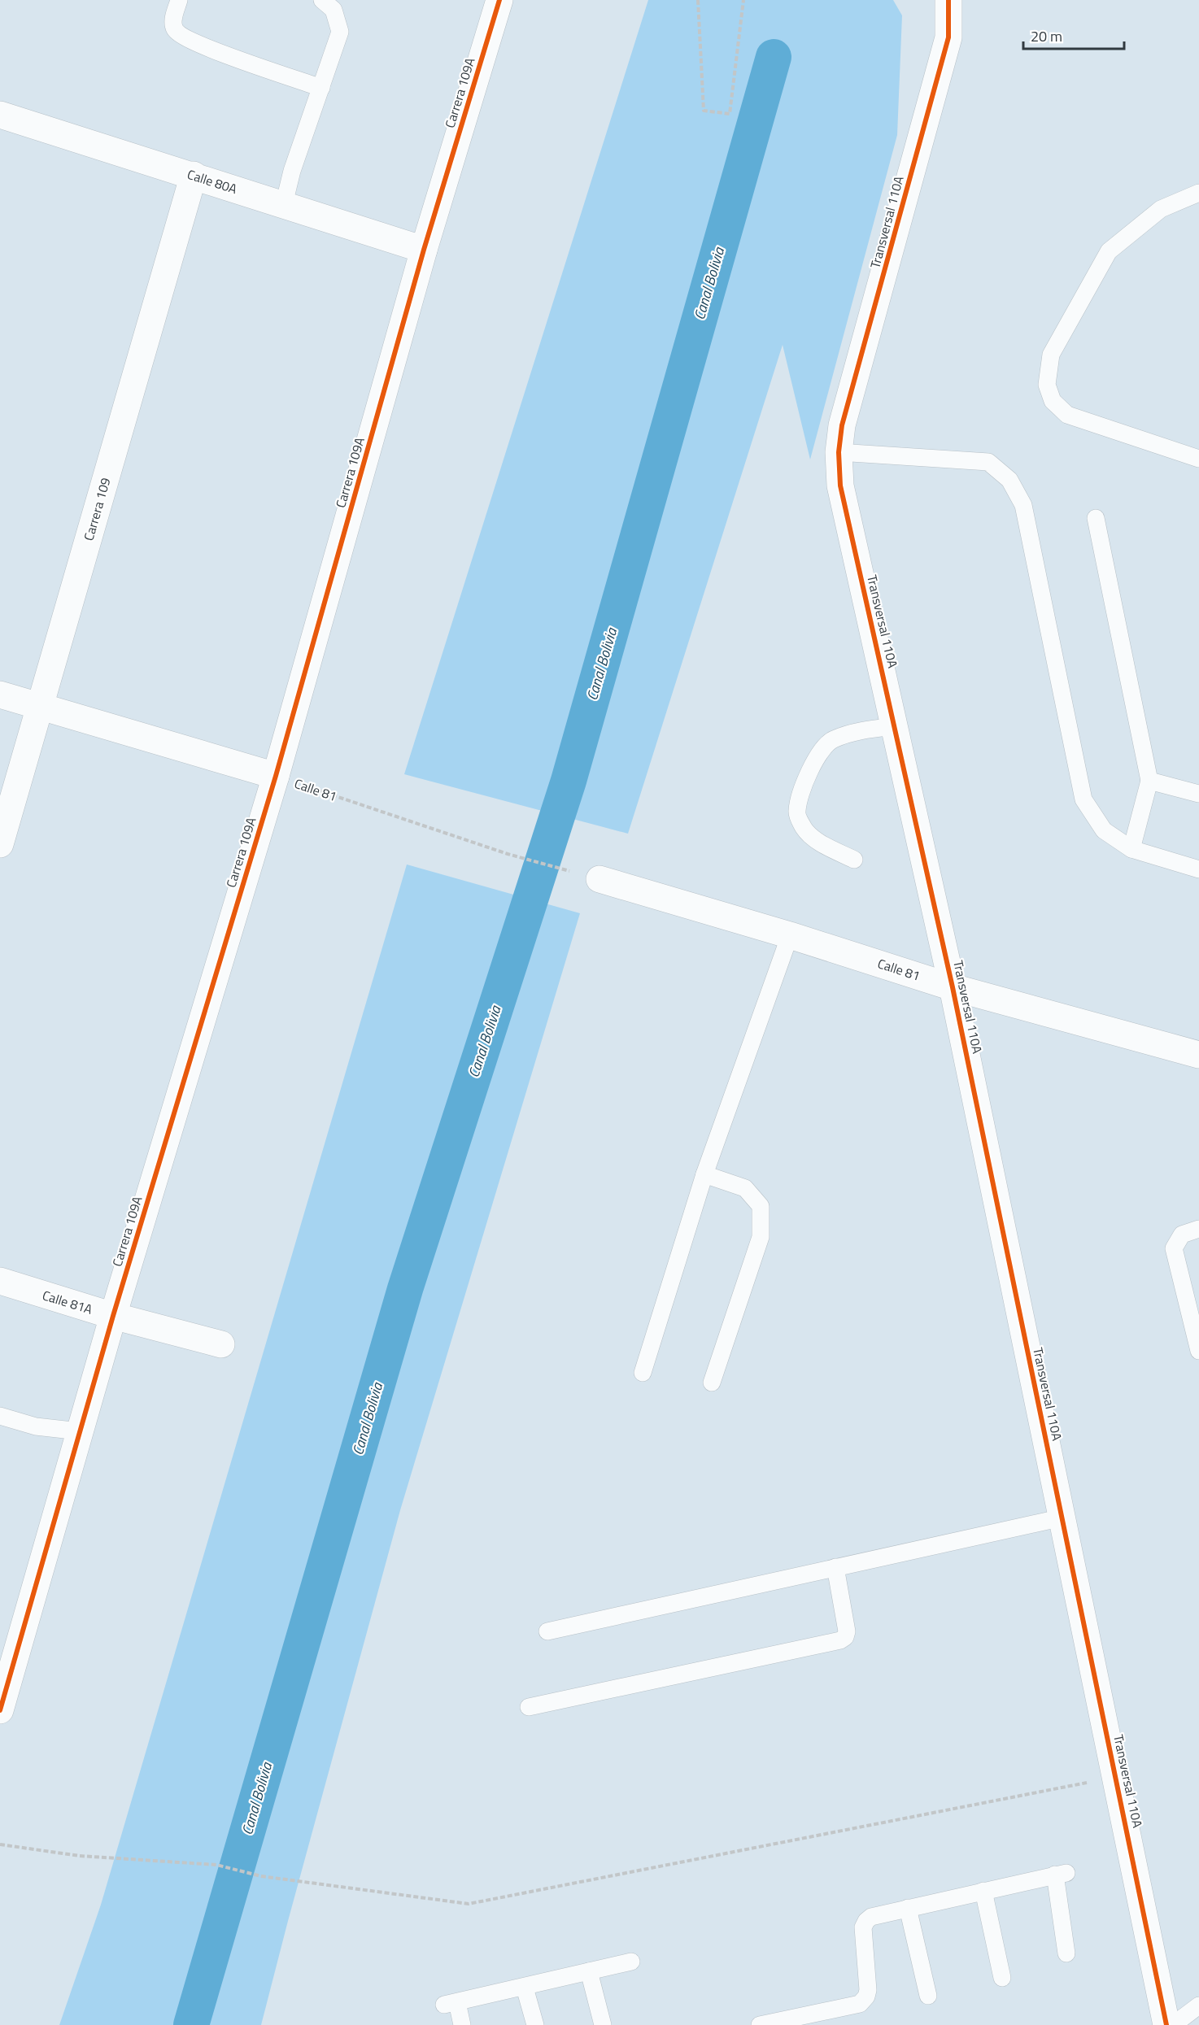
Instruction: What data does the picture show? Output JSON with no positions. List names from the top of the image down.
{
  "streets": {
    "street": [
      "Carrera 109A",
      "Calle 80A",
      "Transversal 110A",
      "Carrera 109",
      "Calle 81",
      "Calle 81A"
    ]
  },
  "crossings": [
    ["Carrera 109A", "Calle 80A"],
    ["Carrera 109A", "Calle 81"],
    ["Carrera 109A", "Calle 81A"],
    ["Calle 80A", "Carrera 109"],
    ["Transversal 110A", "Calle 81"]
  ],
  "water": ["Canal Bolivia"],
  "scale_bar": "20 m"
}
